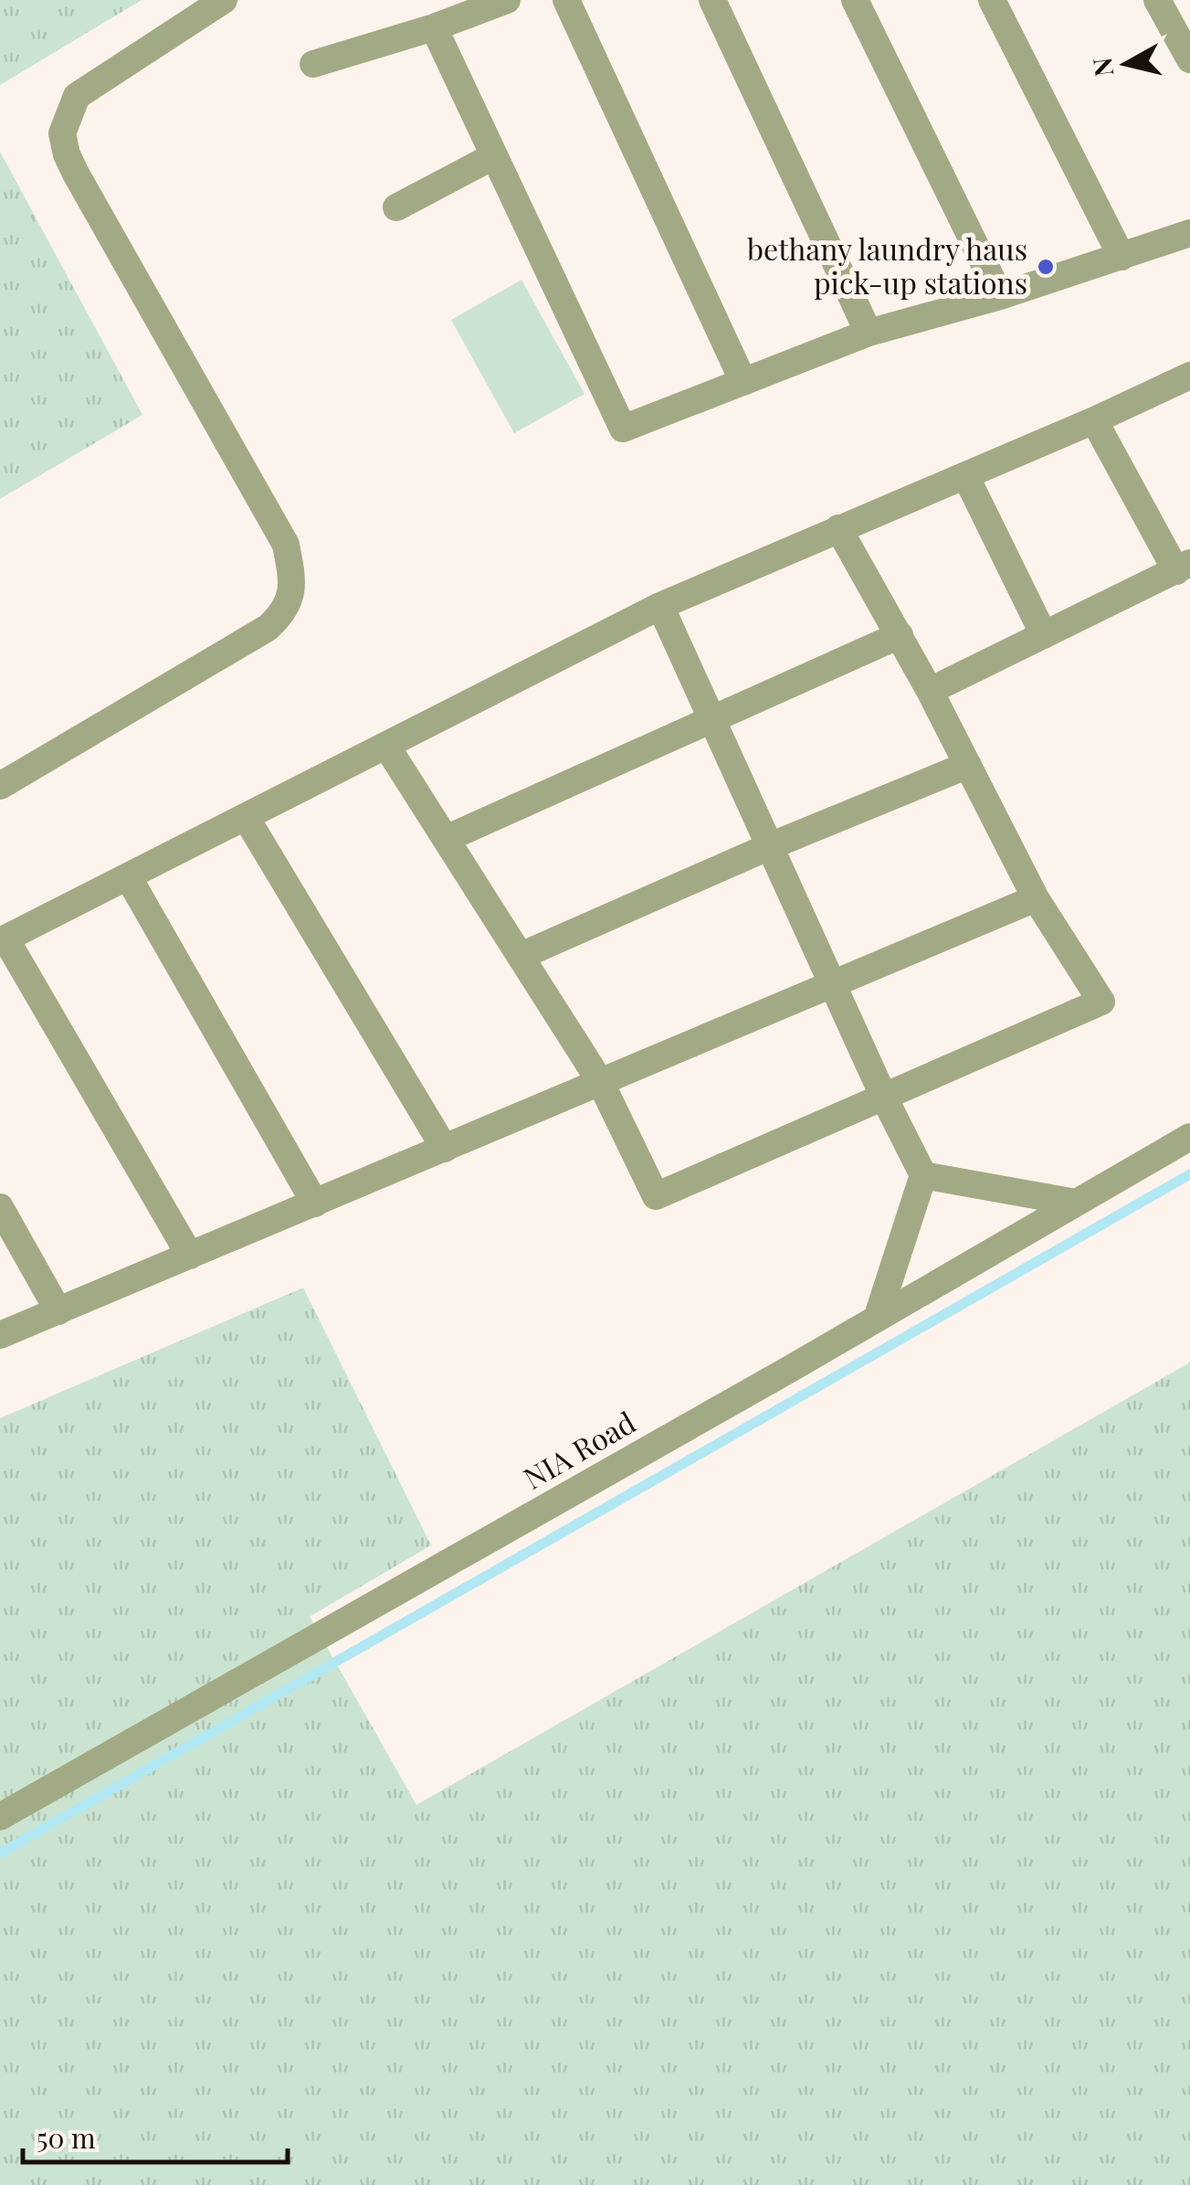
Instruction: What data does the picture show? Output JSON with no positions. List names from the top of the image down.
{
  "streets": {
    "street": ["NIA Road"]
  },
  "places": ["bethany laundry haus pick-up stations"],
  "scale_bar": "50 m",
  "north": "left"
}
